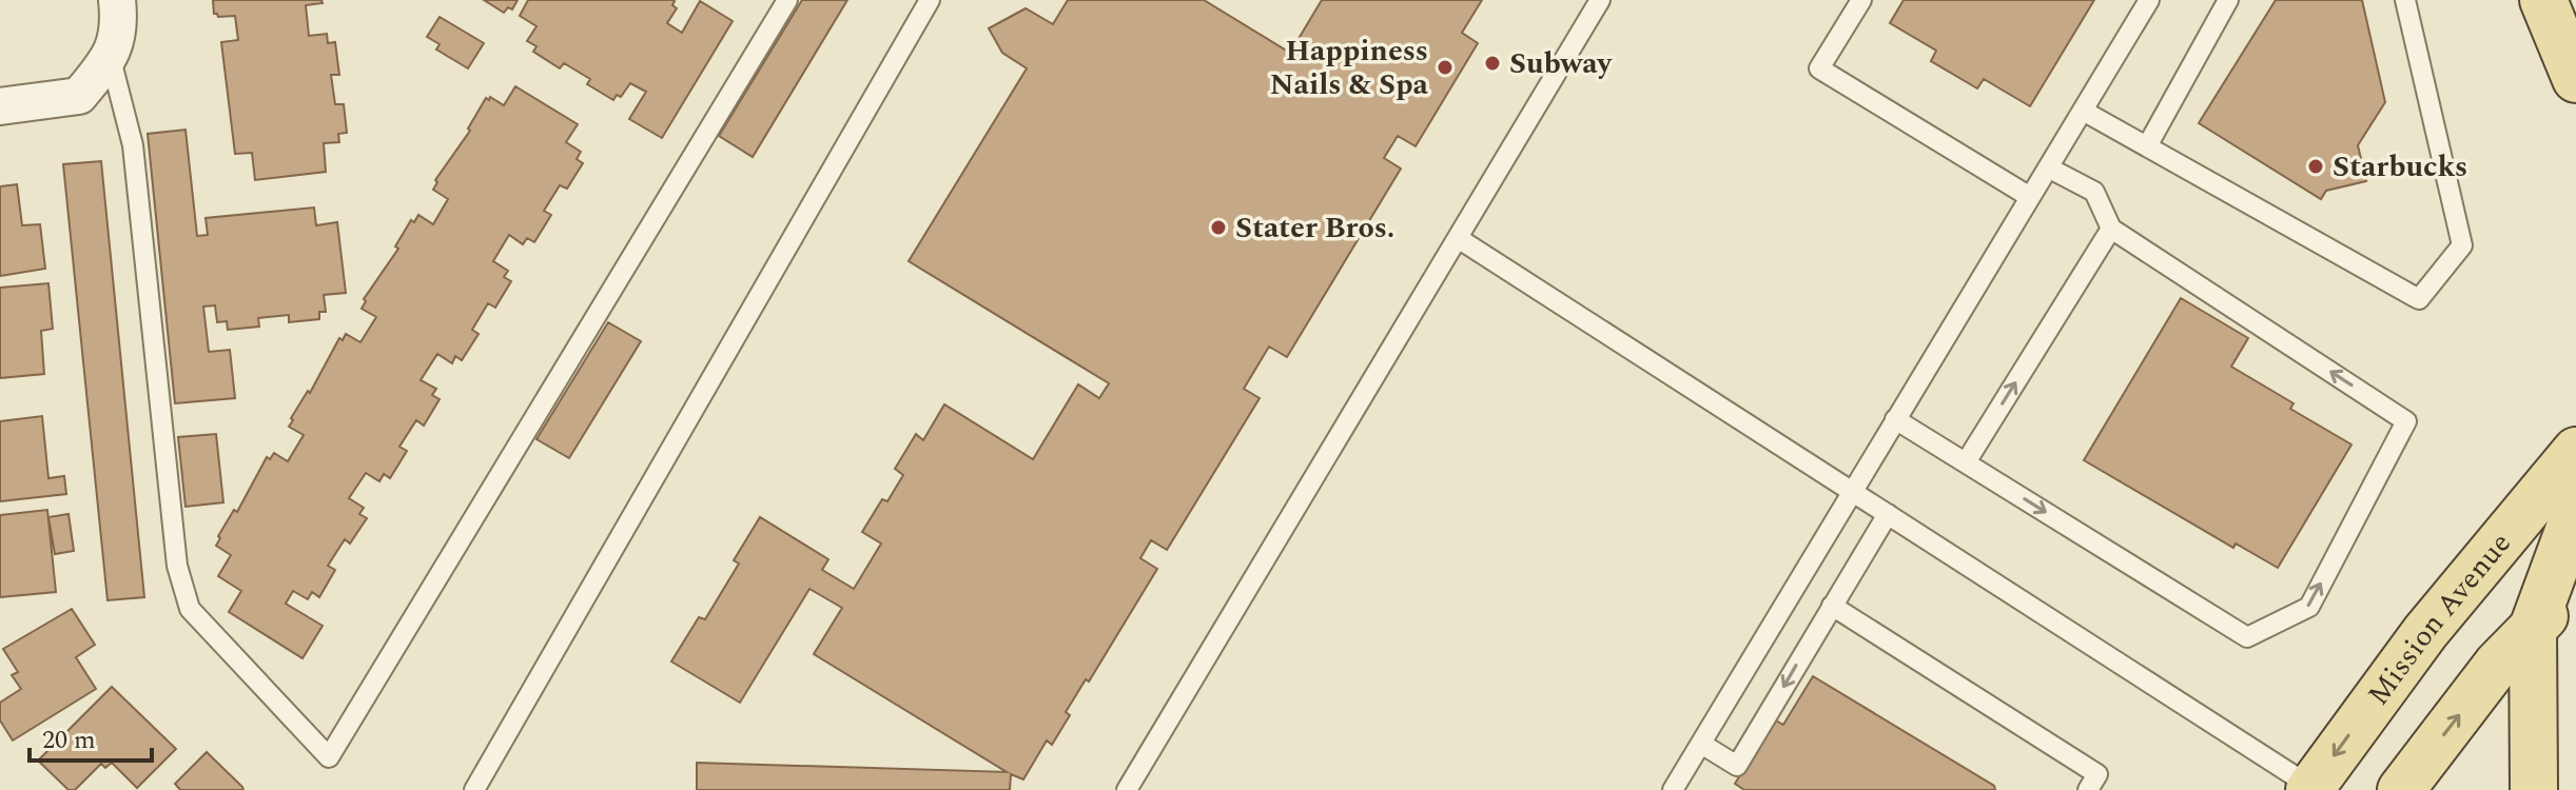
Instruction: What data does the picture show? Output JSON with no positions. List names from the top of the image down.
{
  "streets": {
    "main road": ["Mission Avenue"]
  },
  "places": [
    "Subway",
    "Happiness Nails & Spa",
    "Starbucks",
    "Stater Bros."
  ],
  "scale_bar": "20 m"
}
